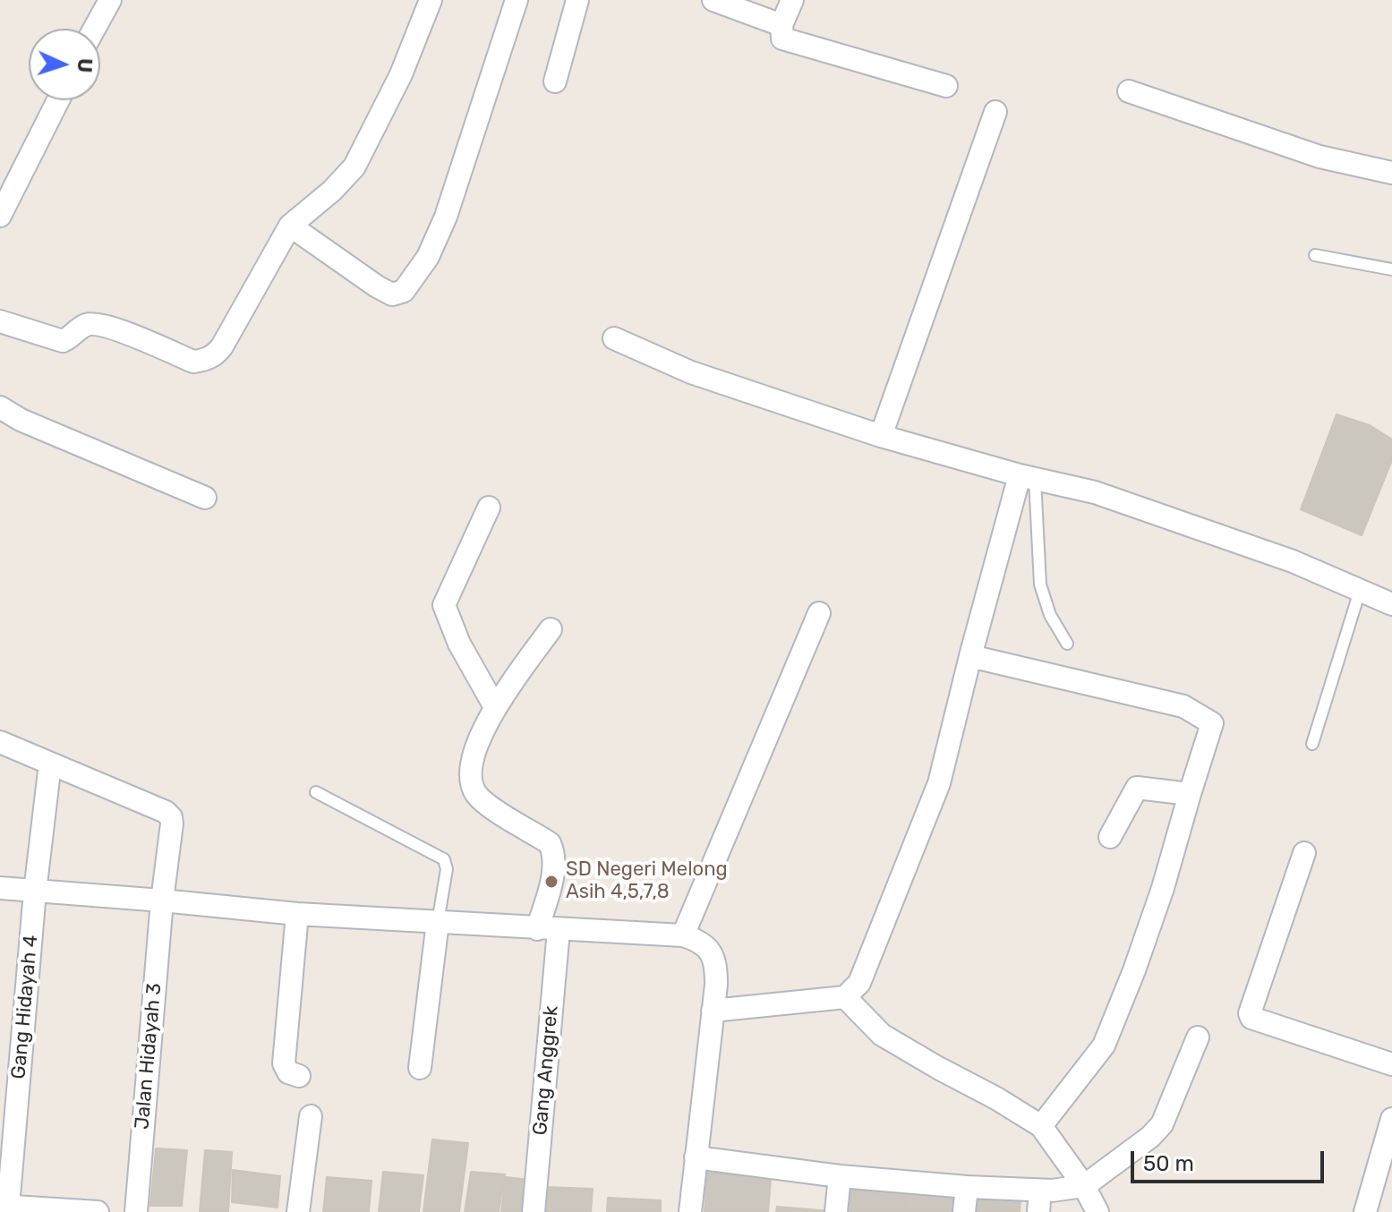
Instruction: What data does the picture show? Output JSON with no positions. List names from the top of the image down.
{
  "streets": {
    "street": ["Gang Hidayah 4", "Jalan Hidayah 3", "Gang Anggrek"]
  },
  "crossings": [
    ["Gang Hidayah 4", "Jalan Hidayah 3"]
  ],
  "places": ["SD Negeri Melong Asih 4,5,7,8"],
  "scale_bar": "50 m",
  "north": "right"
}
